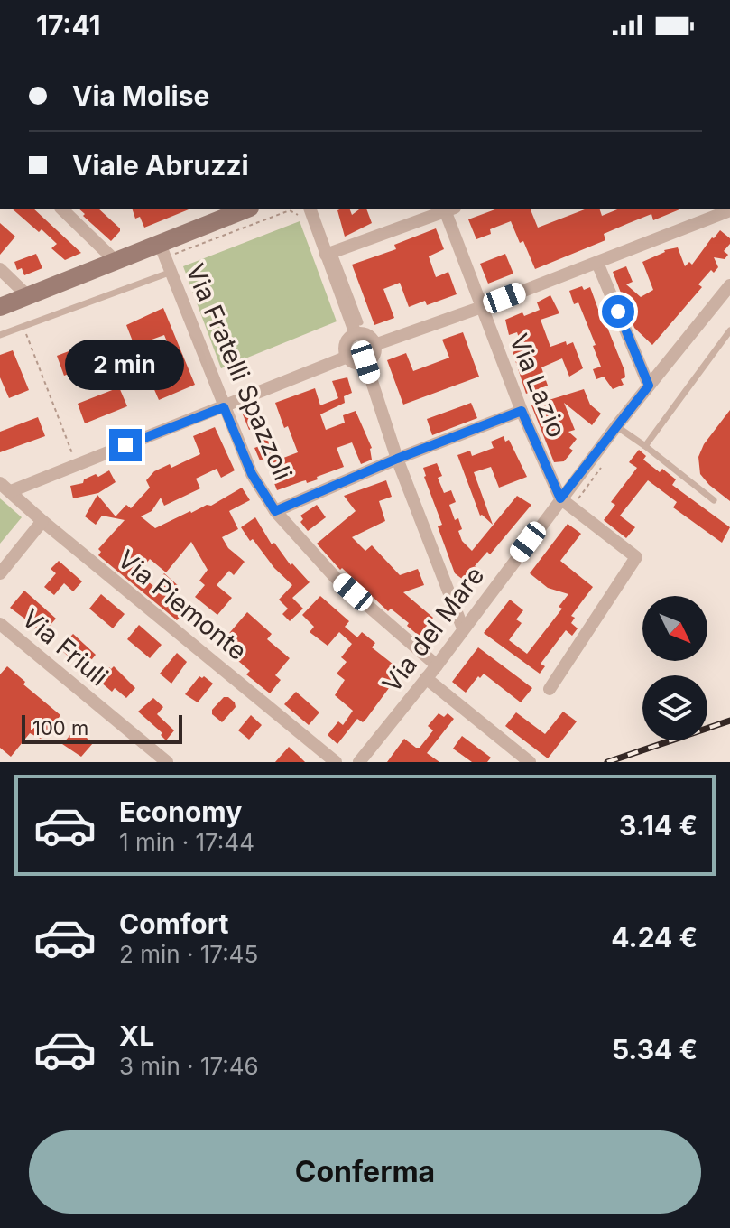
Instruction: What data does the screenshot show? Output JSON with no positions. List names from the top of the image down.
{
  "streets": {
    "street": [
      "Via Fratelli Spazzoli",
      "Via Lazio",
      "Via Piemonte",
      "Via del Mare",
      "Via Friuli"
    ]
  },
  "crossings": [
    ["Via Fratelli Spazzoli", "Via del Mare"],
    ["Via Lazio", "Via del Mare"]
  ],
  "scale_bar": "100 m",
  "north": "bottom right",
  "page": {
    "status": "17:41",
    "banner": ["Via Molise", "Viale Abruzzi"],
    "bubble": "2 min",
    "scale": "100 m",
    "list": [
      {
        "name": "Economy",
        "note": "1 min · 17:44",
        "value": "3.14 €"
      },
      {
        "name": "Comfort",
        "note": "2 min · 17:45",
        "value": "4.24 €"
      },
      {
        "name": "XL",
        "note": "3 min · 17:46",
        "value": "5.34 €"
      }
    ],
    "buttons": "Conferma"
  }
}
